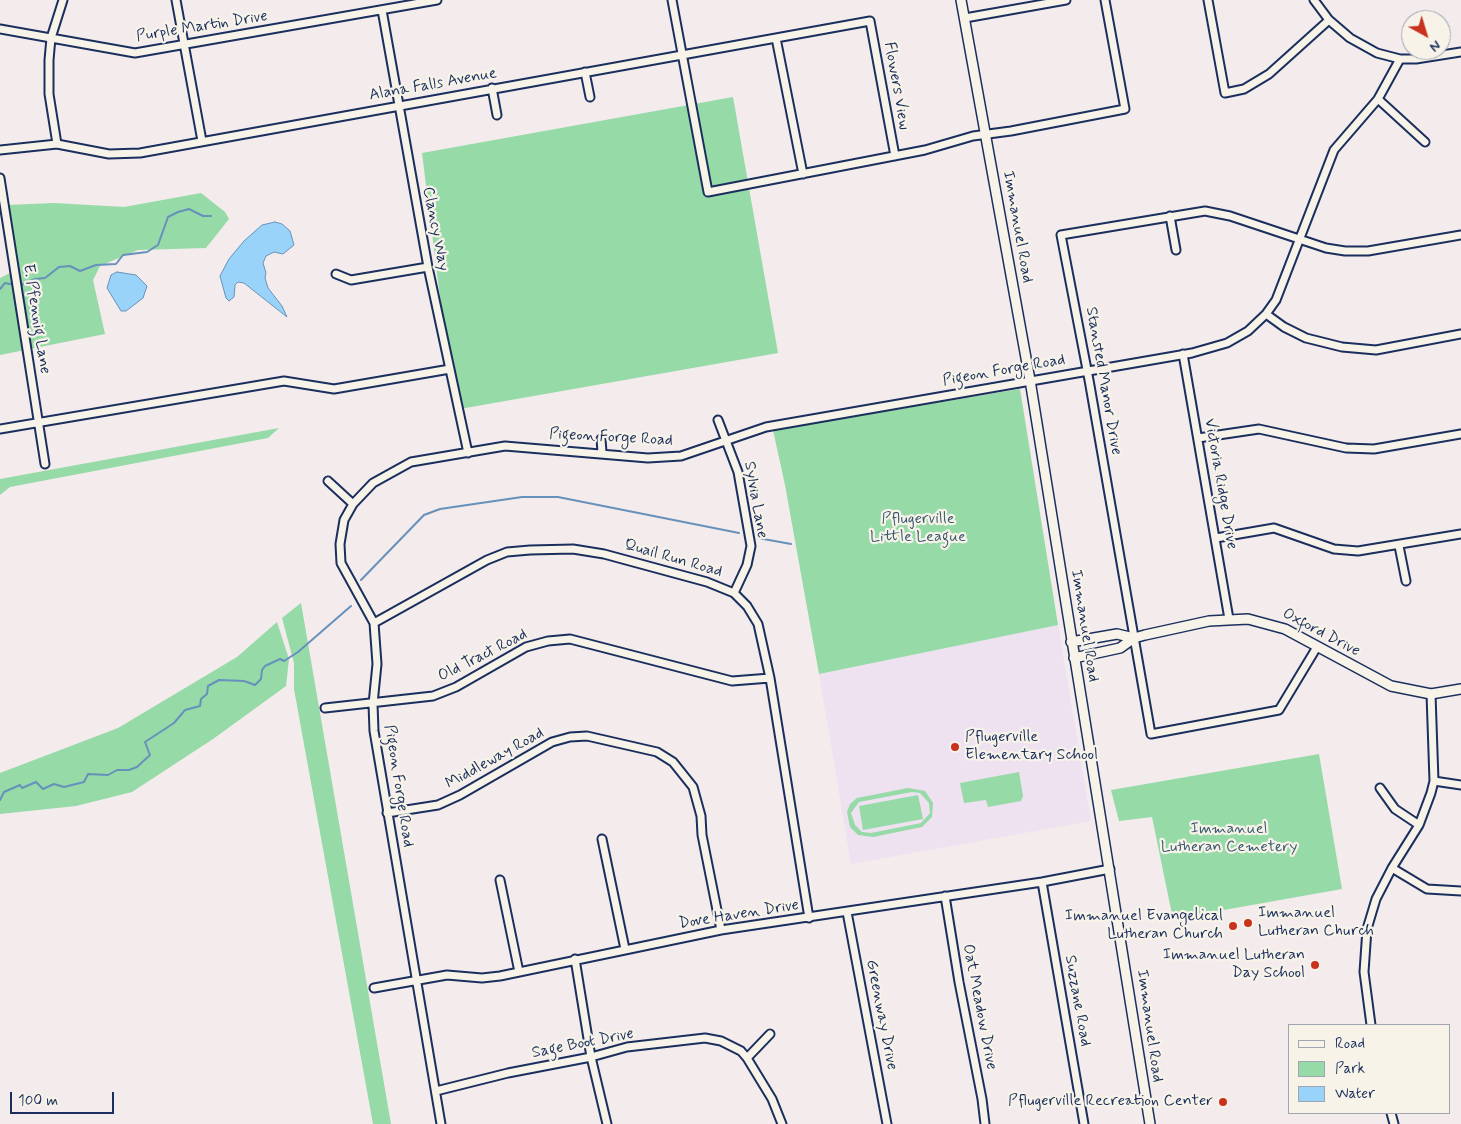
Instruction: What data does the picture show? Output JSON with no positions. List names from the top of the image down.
{
  "streets": {
    "street": [
      "Purple Martin Drive",
      "Alana Falls Avenue",
      "Flowers View",
      "Immanuel Road",
      "Clancy Way",
      "E. Pfennig Lane",
      "Pigeon Forge Road",
      "Stansted Manor Drive",
      "Victoria Ridge Drive",
      "Sylvia Lane",
      "Quail Run Road",
      "Oxford Drive",
      "Old Tract Road",
      "Middleway Road",
      "Dove Haven Drive",
      "Suzzane Road",
      "Oat Meadow Drive",
      "Greenway Drive",
      "Sage Boot Drive"
    ]
  },
  "crossings": [
    ["Purple Martin Drive", "Clancy Way"],
    ["Alana Falls Avenue", "Flowers View"],
    ["Alana Falls Avenue", "Clancy Way"],
    ["Immanuel Road", "Pigeon Forge Road"],
    ["Immanuel Road", "Dove Haven Drive"],
    ["Clancy Way", "Pigeon Forge Road"],
    ["Pigeon Forge Road", "Stansted Manor Drive"],
    ["Pigeon Forge Road", "Victoria Ridge Drive"],
    ["Pigeon Forge Road", "Sylvia Lane"],
    ["Pigeon Forge Road", "Quail Run Road"],
    ["Pigeon Forge Road", "Old Tract Road"],
    ["Pigeon Forge Road", "Middleway Road"],
    ["Pigeon Forge Road", "Dove Haven Drive"],
    ["Pigeon Forge Road", "Sage Boot Drive"],
    ["Stansted Manor Drive", "Oxford Drive"],
    ["Victoria Ridge Drive", "Oxford Drive"],
    ["Sylvia Lane", "Quail Run Road"],
    ["Quail Run Road", "Old Tract Road"],
    ["Quail Run Road", "Dove Haven Drive"],
    ["Middleway Road", "Dove Haven Drive"],
    ["Dove Haven Drive", "Suzzane Road"],
    ["Dove Haven Drive", "Oat Meadow Drive"],
    ["Dove Haven Drive", "Greenway Drive"]
  ],
  "parks": ["Pflugerville Little League", "Immanuel Lutheran Cemetery"],
  "places": [
    "Pflugerville Elementary School",
    "Immanuel Lutheran Church",
    "Immanuel Evangelical Lutheran Church",
    "Immanuel Lutheran Day School",
    "Pflugerville Recreation Center"
  ],
  "legend": ["Road", "Park", "Water"],
  "scale_bar": "100 m",
  "north": "bottom right"
}
